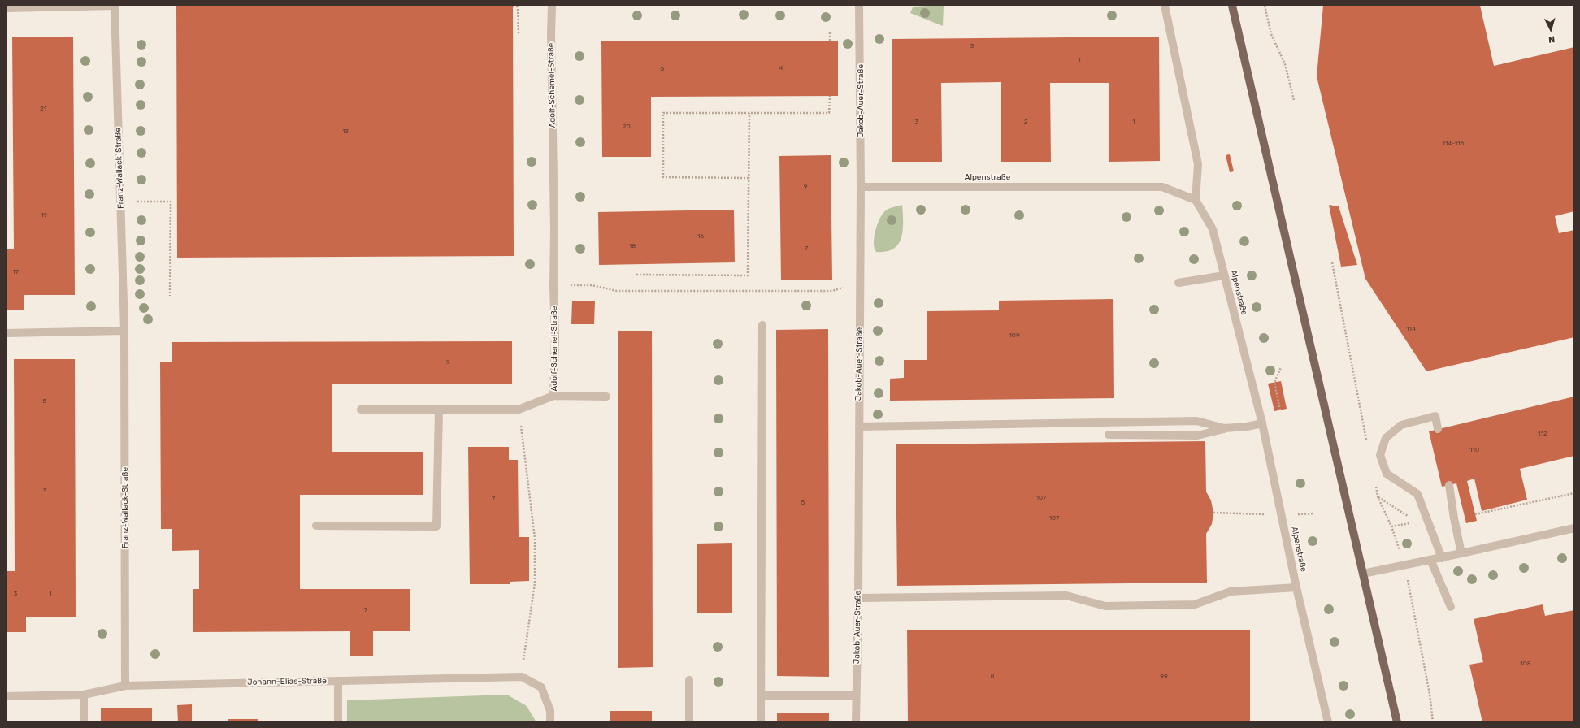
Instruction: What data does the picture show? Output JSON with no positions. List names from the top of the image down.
{
  "streets": {
    "street": [
      "Adolf-Schemel-Straße",
      "Jakob-Auer-Straße",
      "Franz-Wallack-Straße",
      "Alpenstraße",
      "Johann-Elias-Straße"
    ]
  },
  "crossings": [
    ["Jakob-Auer-Straße", "Alpenstraße"],
    ["Franz-Wallack-Straße", "Johann-Elias-Straße"]
  ],
  "house_numbers": [
    "3",
    "1",
    "4",
    "5",
    "21",
    "3",
    "2",
    "1",
    "20",
    "13",
    "114-116",
    "9",
    "19",
    "16",
    "18",
    "7",
    "17",
    "114",
    "109",
    "9",
    "5",
    "112",
    "110",
    "3",
    "107",
    "7",
    "5",
    "107",
    "3",
    "1",
    "7",
    "108",
    "8",
    "99"
  ],
  "north": "bottom"
}
